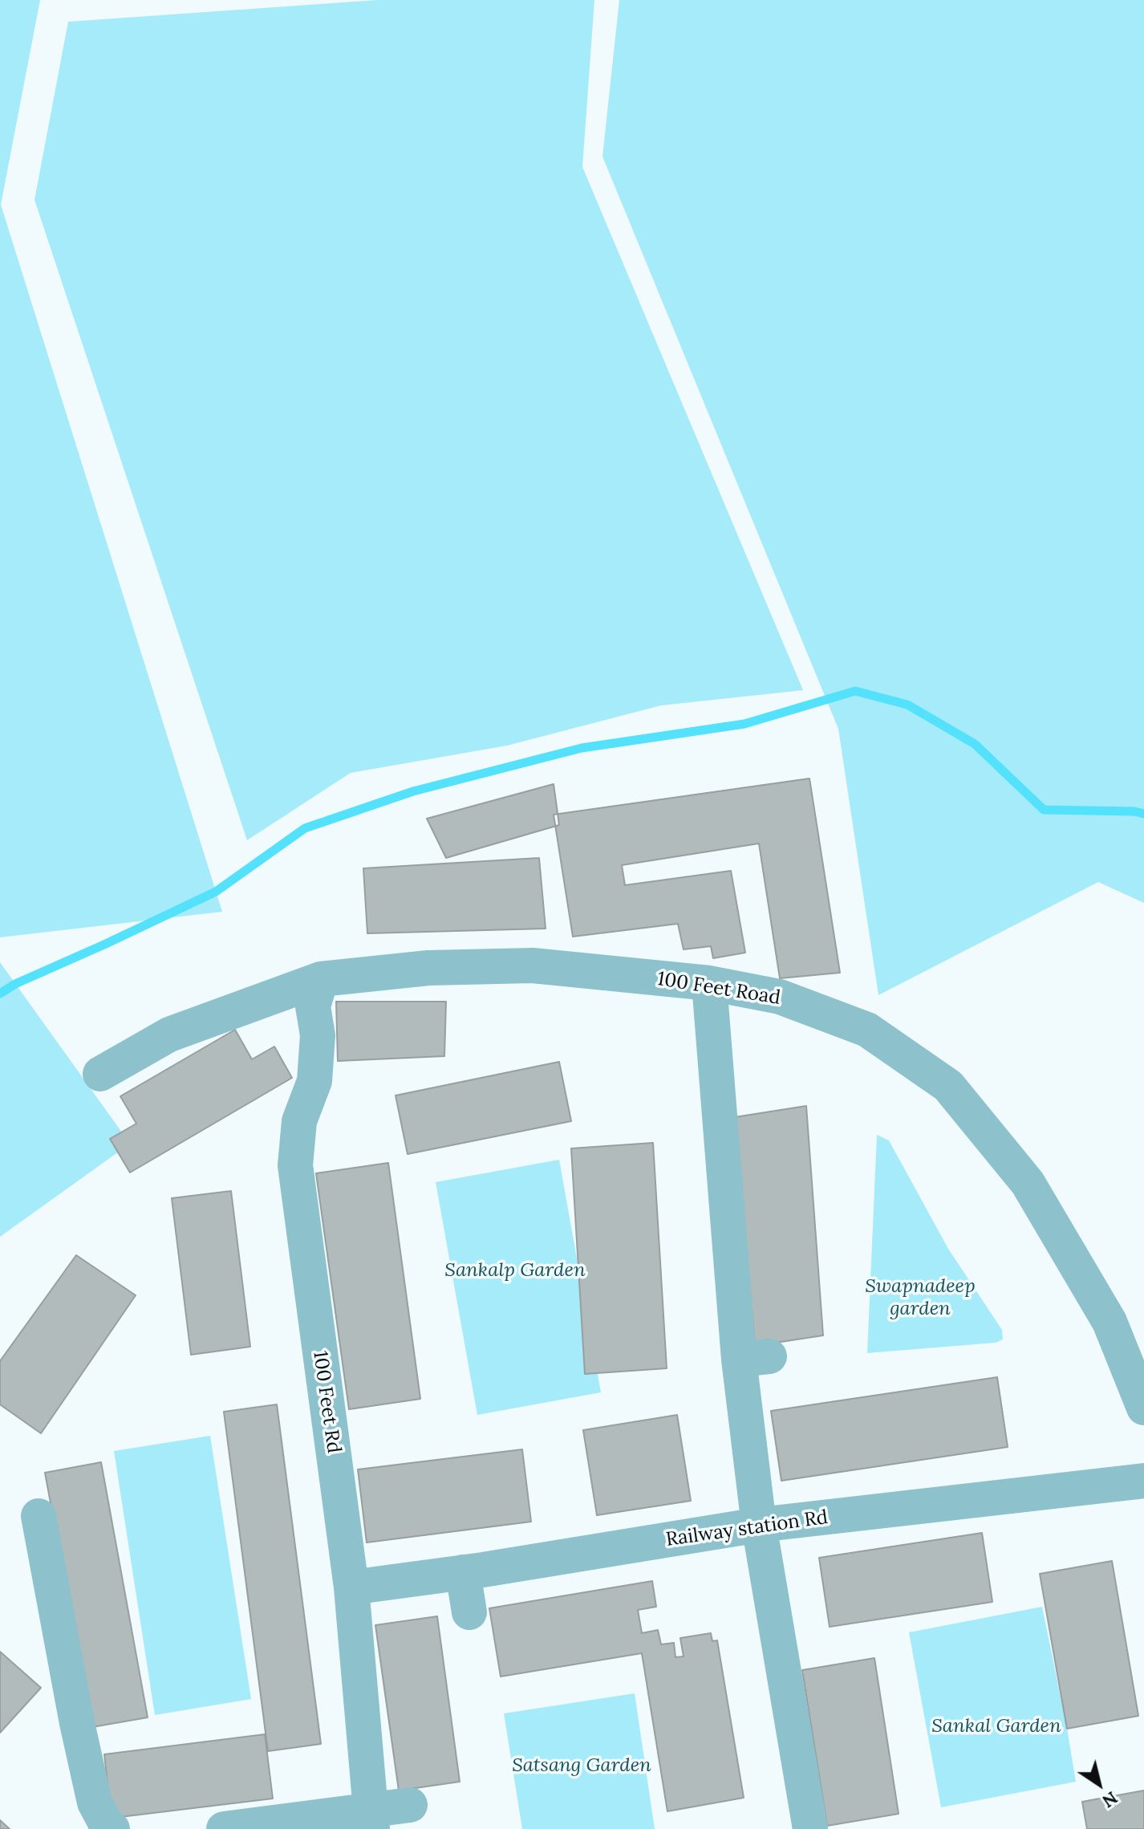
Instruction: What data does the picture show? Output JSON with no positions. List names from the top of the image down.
{
  "streets": {
    "street": ["100 Feet Road", "100 Feet Rd", "Railway station Rd"]
  },
  "crossings": [
    ["100 Feet Road", "100 Feet Rd"],
    ["100 Feet Rd", "Railway station Rd"]
  ],
  "parks": [
    "Sankalp Garden",
    "Swapnadeep garden",
    "Sankal Garden",
    "Satsang Garden"
  ],
  "north": "bottom right"
}
